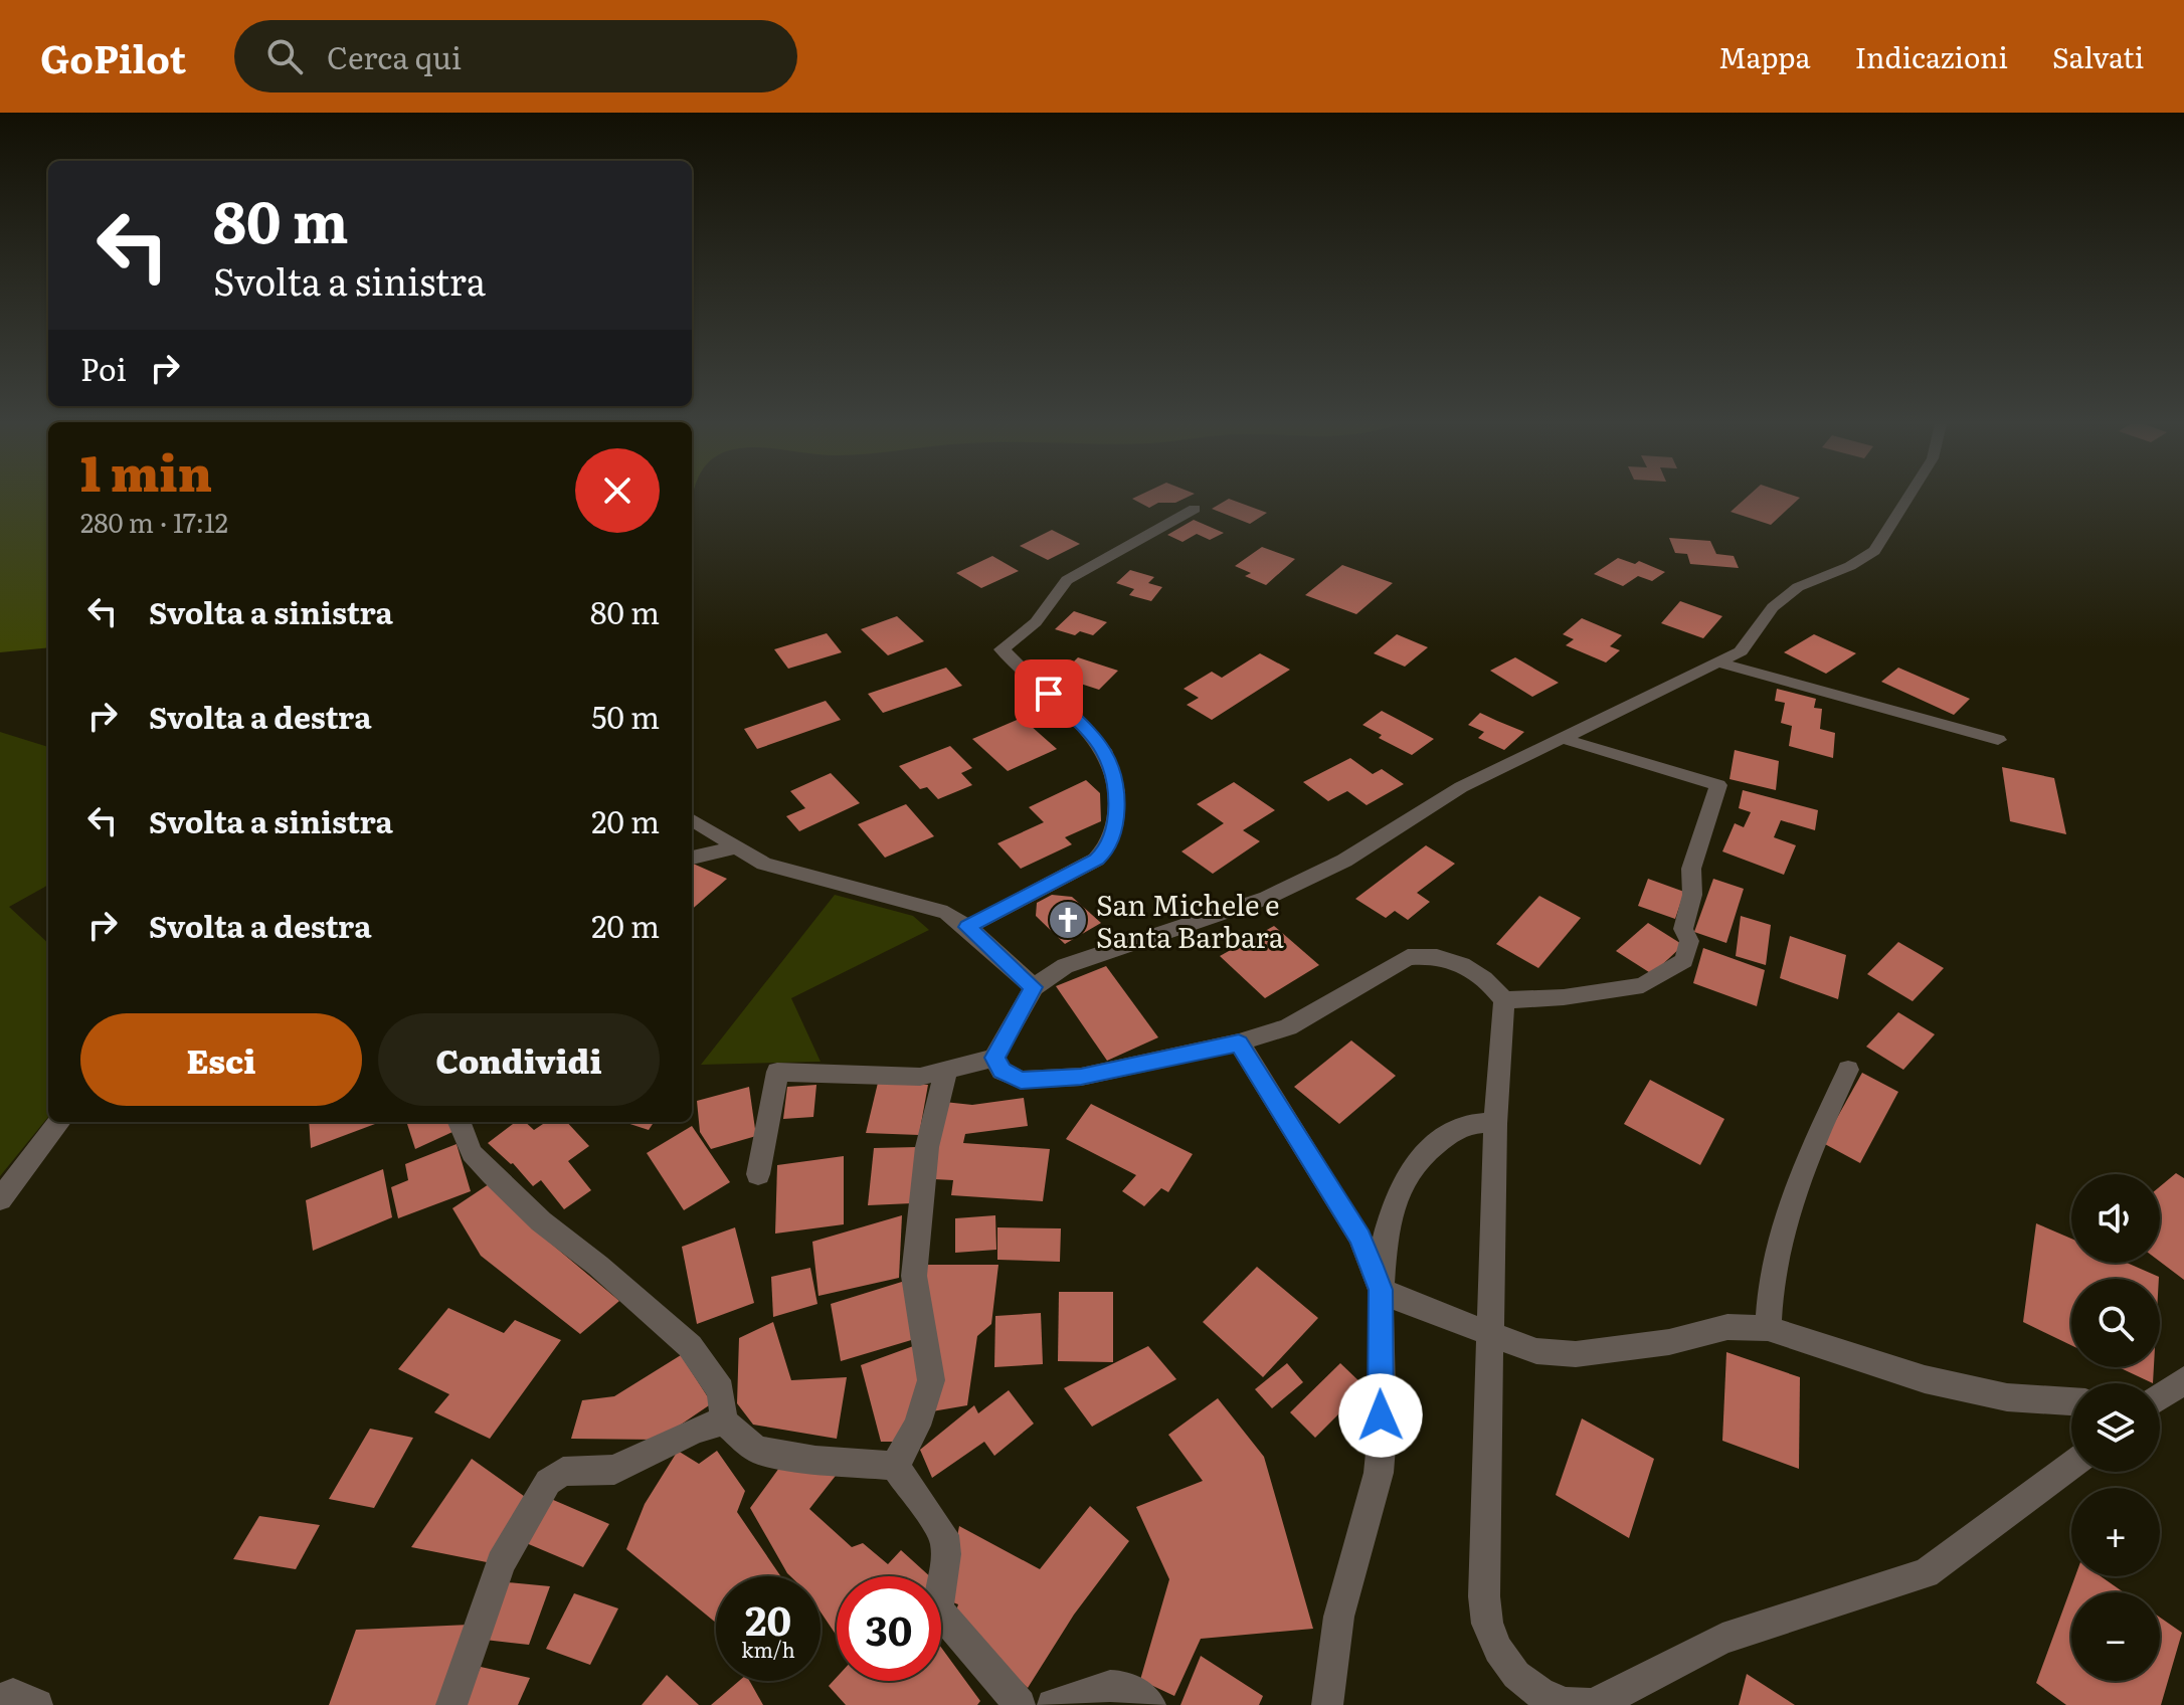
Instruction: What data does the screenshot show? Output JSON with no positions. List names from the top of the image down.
{
  "places": {
    "church": ["San Michele e Santa Barbara"]
  },
  "page": {
    "header": "GoPilot",
    "search": "Cerca qui",
    "nav": ["Mappa", "Indicazioni", "Salvati"],
    "turn": ["80 m", "Svolta a sinistra"],
    "then": "Poi",
    "heading": ["1 min", "280 m · 17:12"],
    "list": [
      {
        "name": "Svolta a sinistra",
        "value": "80 m"
      },
      {
        "name": "Svolta a destra",
        "value": "50 m"
      },
      {
        "name": "Svolta a sinistra",
        "value": "20 m"
      },
      {
        "name": "Svolta a destra",
        "value": "20 m"
      }
    ],
    "buttons": ["Esci", "Condividi"],
    "map_buttons": ["+", "−"],
    "speed": "20 km/h",
    "limit": "30"
  }
}
